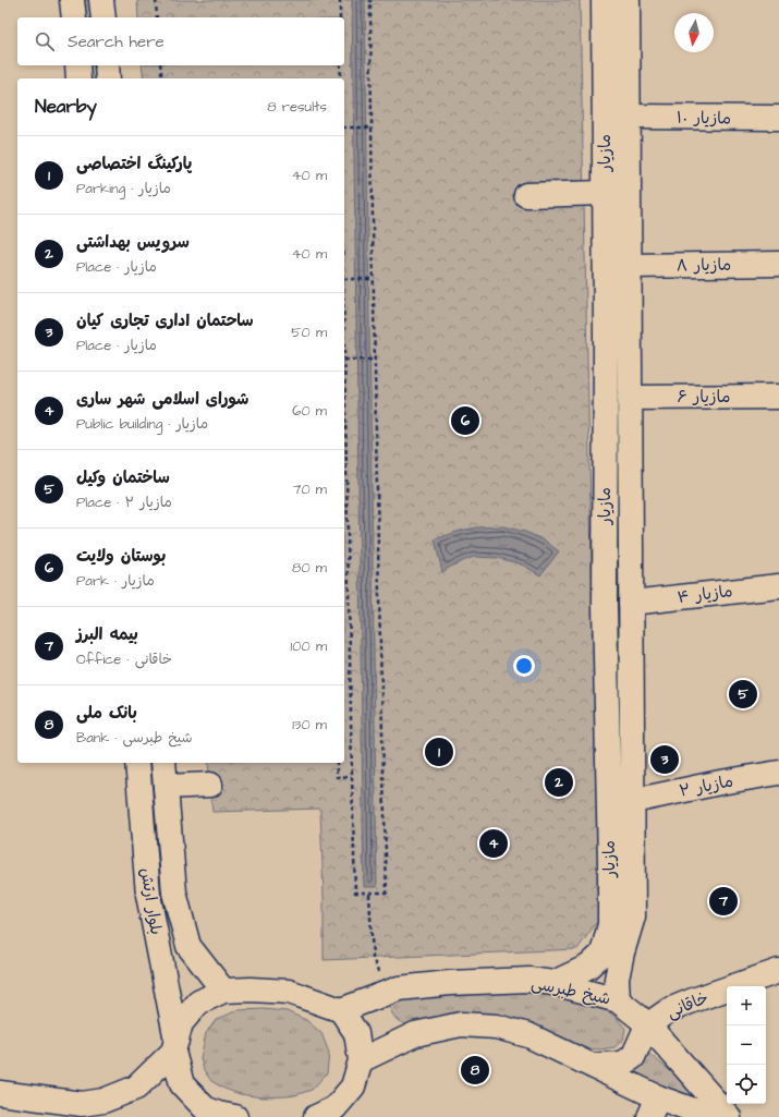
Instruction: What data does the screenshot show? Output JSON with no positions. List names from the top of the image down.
{
  "streets": {
    "main road": [
      "مازیار ١٠",
      "مازیار",
      "مازیار ٨",
      "مازیار ۶",
      "مازیار ۴",
      "مازیار ۲",
      "بلوار ارتش",
      "شیخ طبرسی",
      "خاقانی"
    ]
  },
  "crossings": [
    ["مازیار ١٠", "مازیار"],
    ["مازیار", "مازیار ٨"],
    ["مازیار", "مازیار ۶"],
    ["مازیار", "مازیار ۴"],
    ["مازیار", "مازیار ۲"],
    ["مازیار", "شیخ طبرسی"],
    ["شیخ طبرسی", "خاقانی"]
  ],
  "north": "bottom",
  "page": {
    "search": "Search here",
    "heading": ["Nearby", "8 results"],
    "list": [
      {
        "mark": "1",
        "name": "پارکینگ اختصاصی",
        "note": "Parking · مازیار",
        "value": "40 m"
      },
      {
        "mark": "2",
        "name": "سرویس بهداشتی",
        "note": "Place · مازیار",
        "value": "40 m"
      },
      {
        "mark": "3",
        "name": "ساحتمان اداری تجاری کیان",
        "note": "Place · مازیار",
        "value": "50 m"
      },
      {
        "mark": "4",
        "name": "شورای اسلامی شهر ساری",
        "note": "Public building · مازیار",
        "value": "60 m"
      },
      {
        "mark": "5",
        "name": "ساختمان وکیل",
        "note": "Place · مازیار ۲",
        "value": "70 m"
      },
      {
        "mark": "6",
        "name": "بوستان ولایت",
        "note": "Park · مازیار",
        "value": "80 m"
      },
      {
        "mark": "7",
        "name": "بیمه البرز",
        "note": "Office · خاقانی",
        "value": "100 m"
      },
      {
        "mark": "8",
        "name": "بانک ملی",
        "note": "Bank · شیخ طبرسی",
        "value": "130 m"
      }
    ],
    "pins": [
      "6",
      "5",
      "1",
      "3",
      "2",
      "4",
      "7",
      "8"
    ],
    "map_buttons": ["+", "−"]
  }
}
